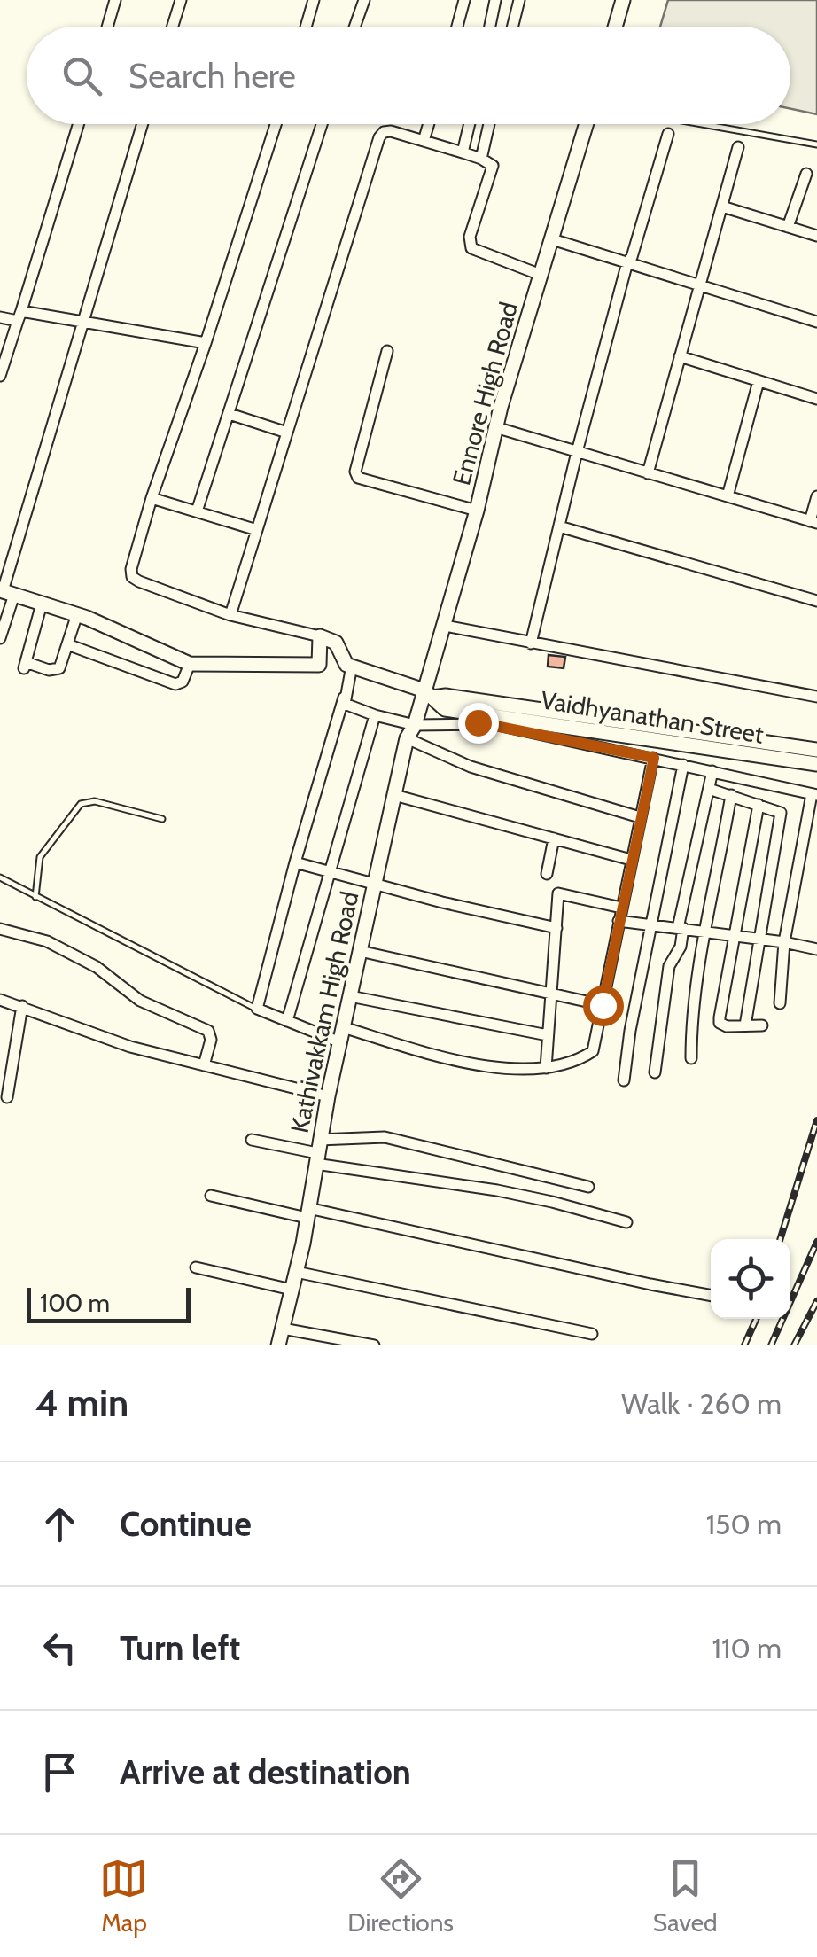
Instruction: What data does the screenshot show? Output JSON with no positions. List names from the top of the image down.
{
  "streets": {
    "main road": ["Ennore High Road", "Vaidhyanathan Street", "Kathivakkam High Road"]
  },
  "crossings": [
    ["Ennore High Road", "Vaidhyanathan Street"],
    ["Ennore High Road", "Kathivakkam High Road"],
    ["Vaidhyanathan Street", "Kathivakkam High Road"]
  ],
  "scale_bar": "100 m",
  "page": {
    "search": "Search here",
    "scale": "100 m",
    "heading": ["4 min", "Walk · 260 m"],
    "list": [
      ["Continue", "150 m"],
      ["Turn left", "110 m"],
      "Arrive at destination"
    ],
    "nav": ["Map", "Directions", "Saved"]
  }
}
